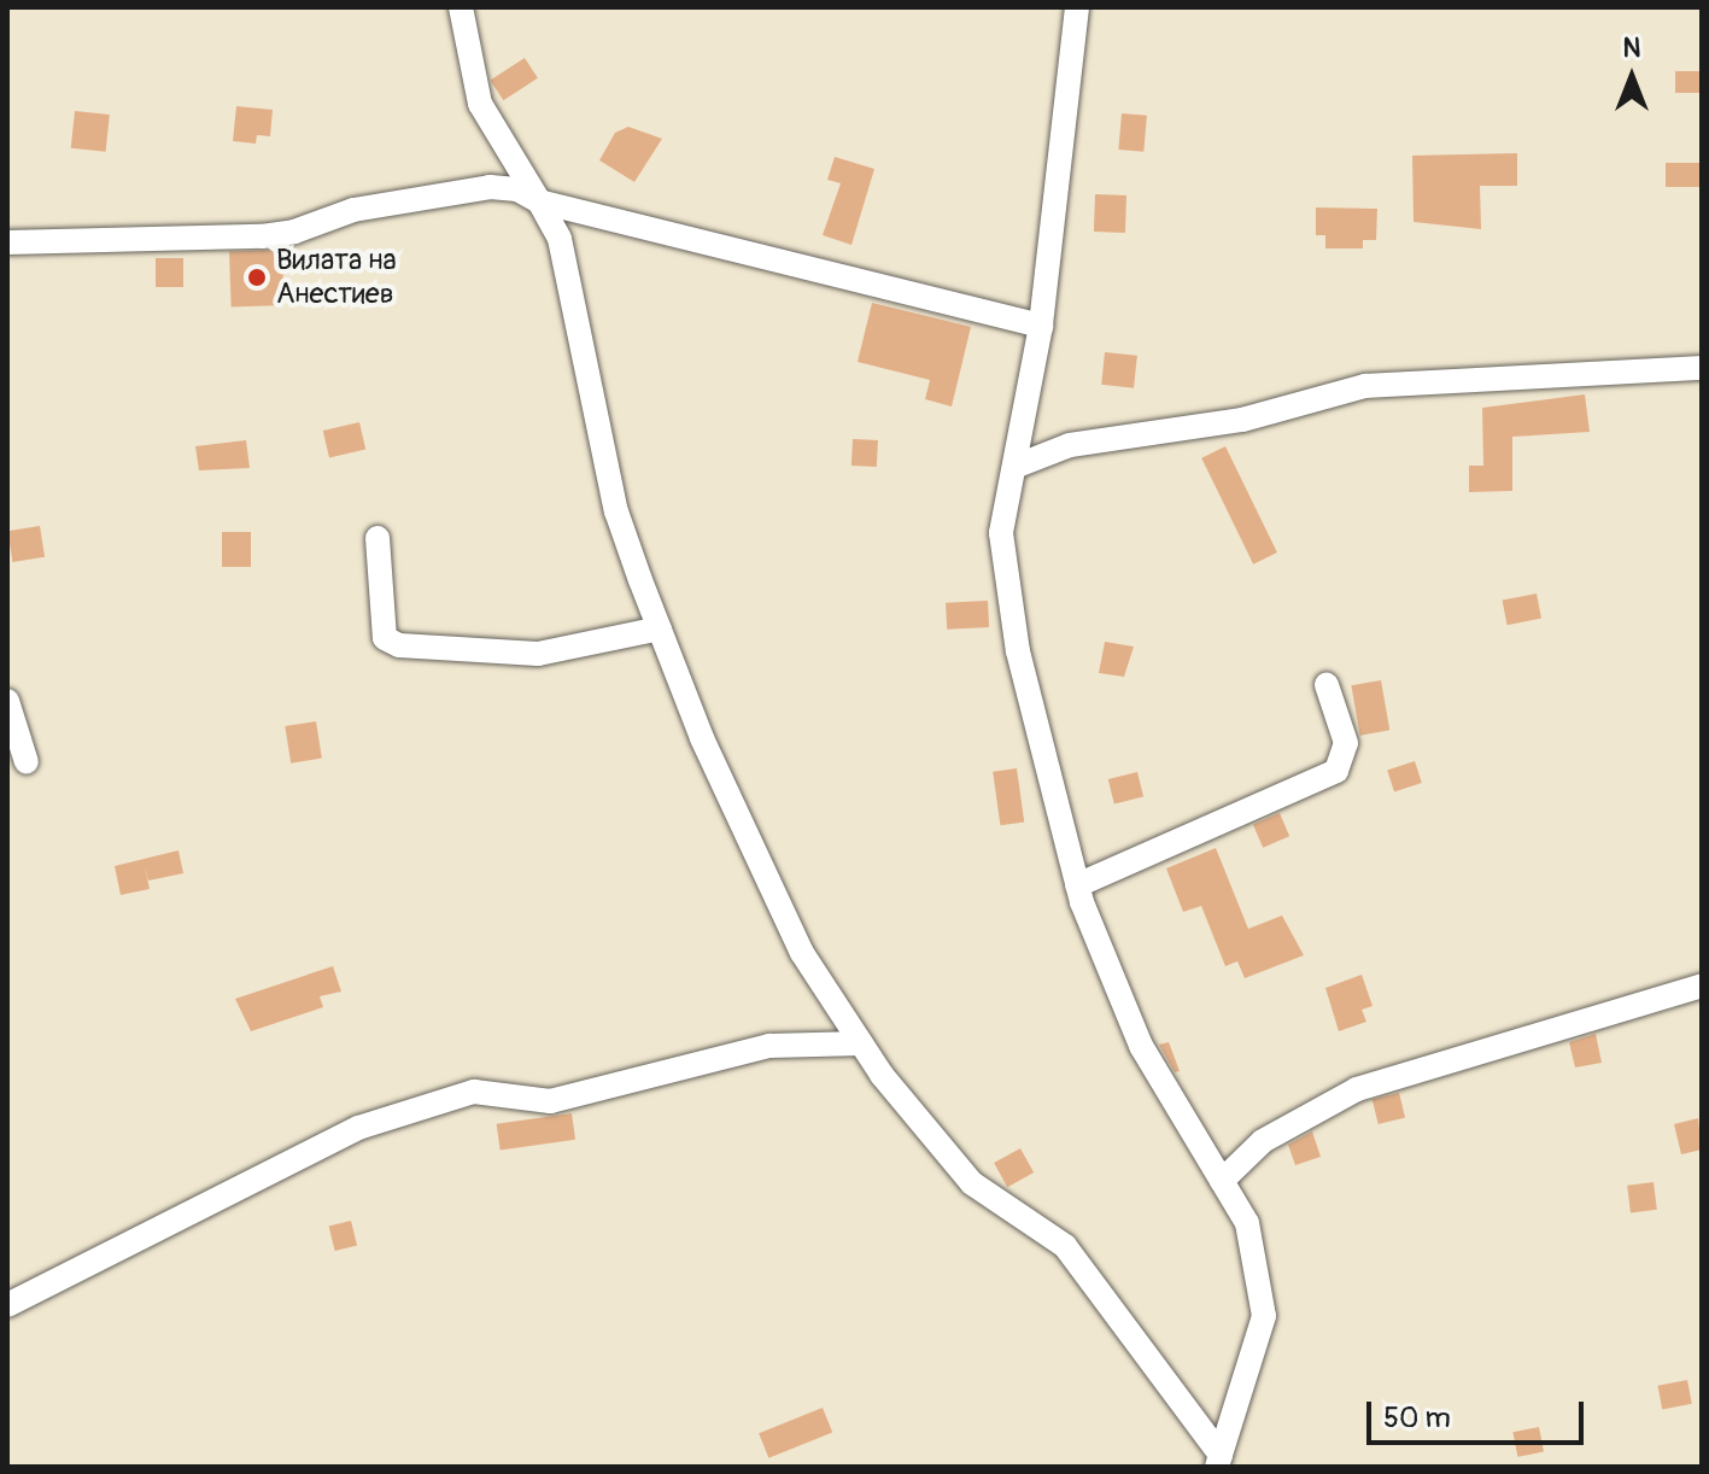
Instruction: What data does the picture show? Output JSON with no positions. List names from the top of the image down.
{
  "places": ["Вилата на Анестиев"],
  "scale_bar": "50 m",
  "north": "top"
}
